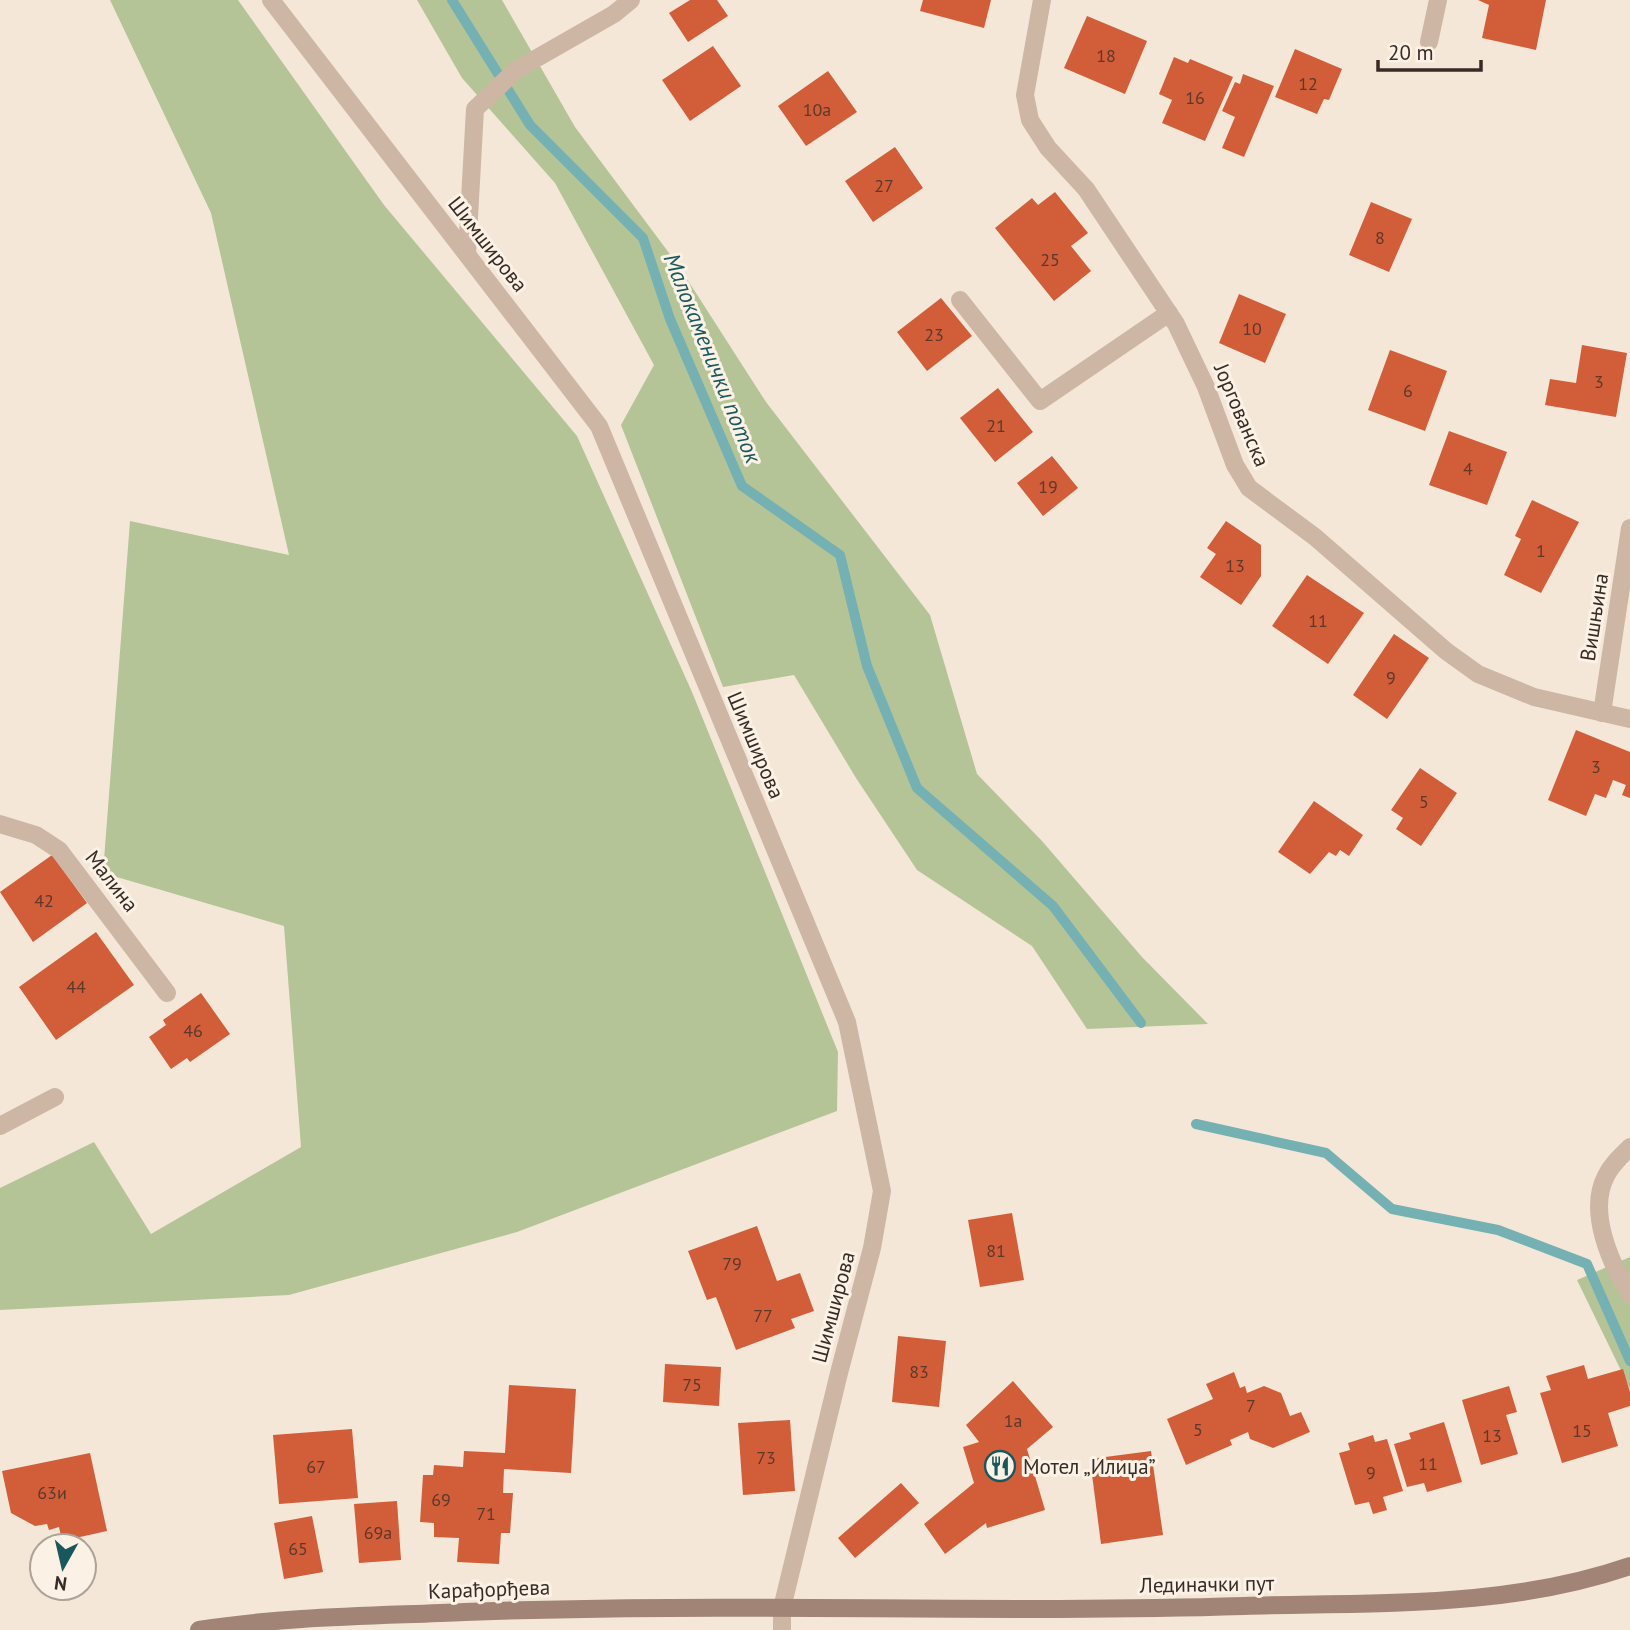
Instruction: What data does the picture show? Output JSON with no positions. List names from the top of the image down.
{
  "streets": {
    "main road": ["Лединачки пут", "Карађорђева"],
    "street": [
      "Шимширова",
      "Јоргованска",
      "Вишњина",
      "Малина"
    ]
  },
  "crossings": [
    ["Шимширова", "Лединачки пут"],
    ["Шимширова", "Карађорђева"],
    ["Јоргованска", "Вишњина"],
    ["Лединачки пут", "Карађорђева"]
  ],
  "water": ["Малокаменички поток"],
  "places": {
    "restaurant": ["Мотел „Илиџа”"]
  },
  "house_numbers": [
    "18",
    "12",
    "16",
    "10a",
    "27",
    "8",
    "25",
    "10",
    "23",
    "3",
    "6",
    "21",
    "4",
    "19",
    "1",
    "13",
    "11",
    "9",
    "3",
    "5",
    "42",
    "44",
    "46",
    "81",
    "79",
    "77",
    "83",
    "75",
    "7",
    "1a",
    "5",
    "15",
    "13",
    "73",
    "11",
    "67",
    "9",
    "63и",
    "69",
    "71",
    "69a",
    "65"
  ],
  "scale_bar": "20 m",
  "north": "bottom"
}
